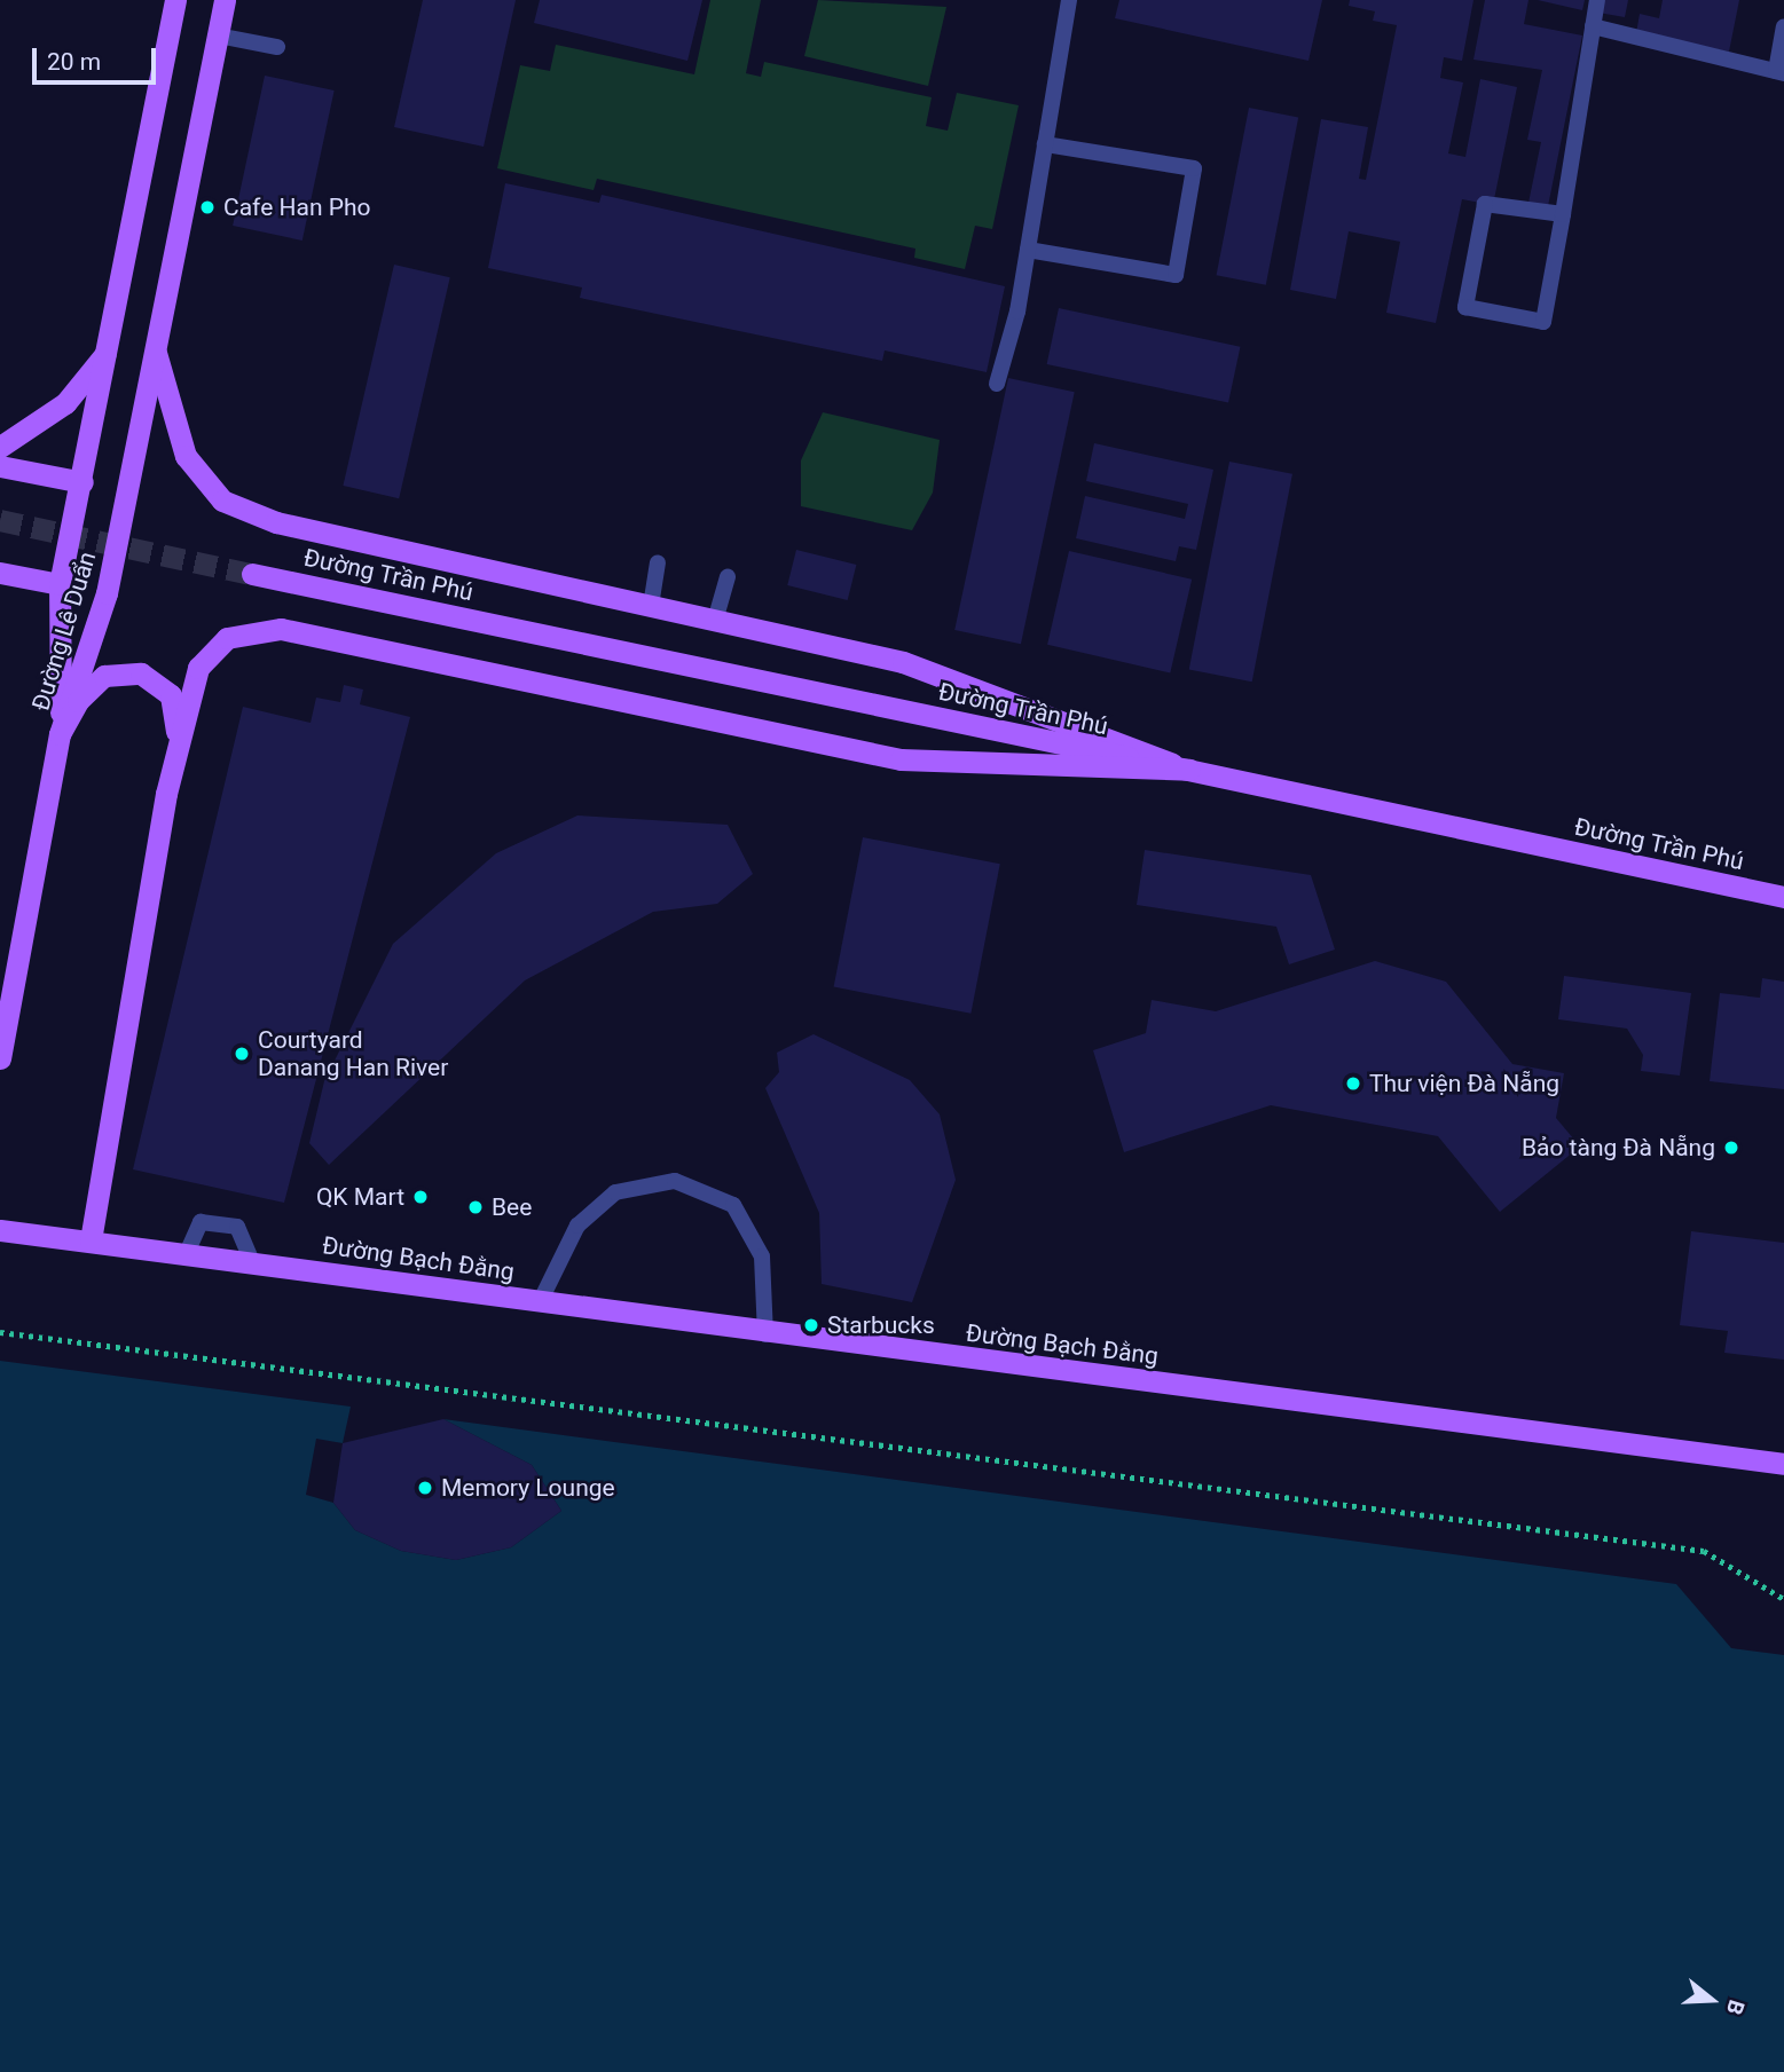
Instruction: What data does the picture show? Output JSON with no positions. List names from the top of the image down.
{
  "streets": {
    "main road": ["Đường Trần Phú", "Đường Lê Duẩn", "Đường Bạch Đằng"]
  },
  "places": [
    "Cafe Han Pho",
    "Courtyard Danang Han River",
    "Thư viện Đà Nẵng",
    "Bảo tàng Đà Nẵng",
    "QK Mart",
    "Bee",
    "Starbucks",
    "Memory Lounge"
  ],
  "scale_bar": "20 m",
  "north": "right"
}
